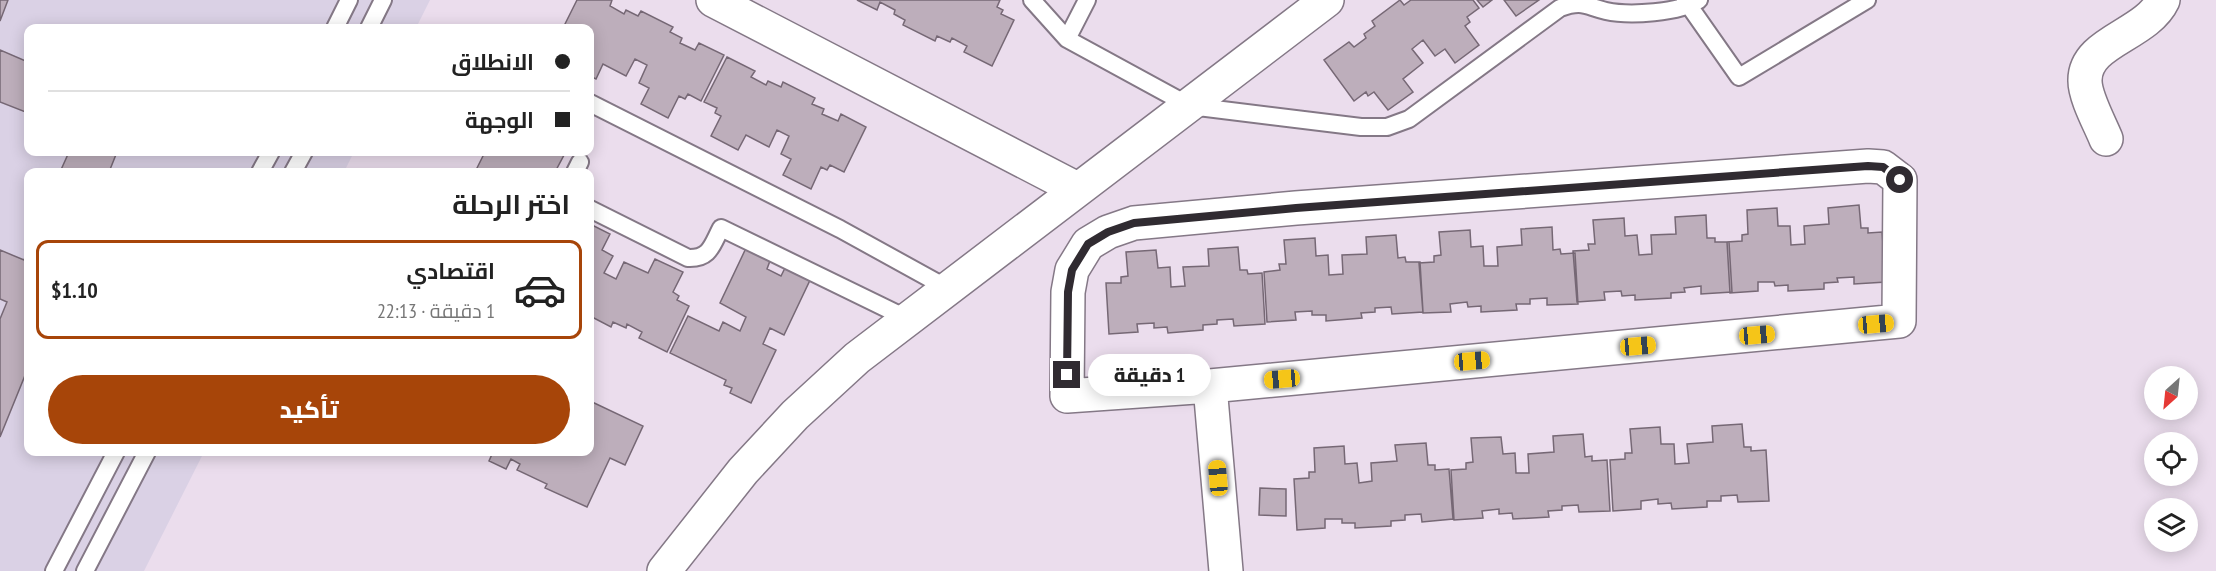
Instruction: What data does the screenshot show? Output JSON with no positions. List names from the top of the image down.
{
  "north": "bottom left",
  "page": {
    "banner": ["الانطلاق", "الوجهة"],
    "heading": "اختر الرحلة",
    "list": [
      {
        "name": "اقتصادي",
        "note": "1 دقيقة · 22:13",
        "value": "$1.10"
      }
    ],
    "bubble": "1 دقيقة",
    "buttons": "تأكيد"
  }
}
